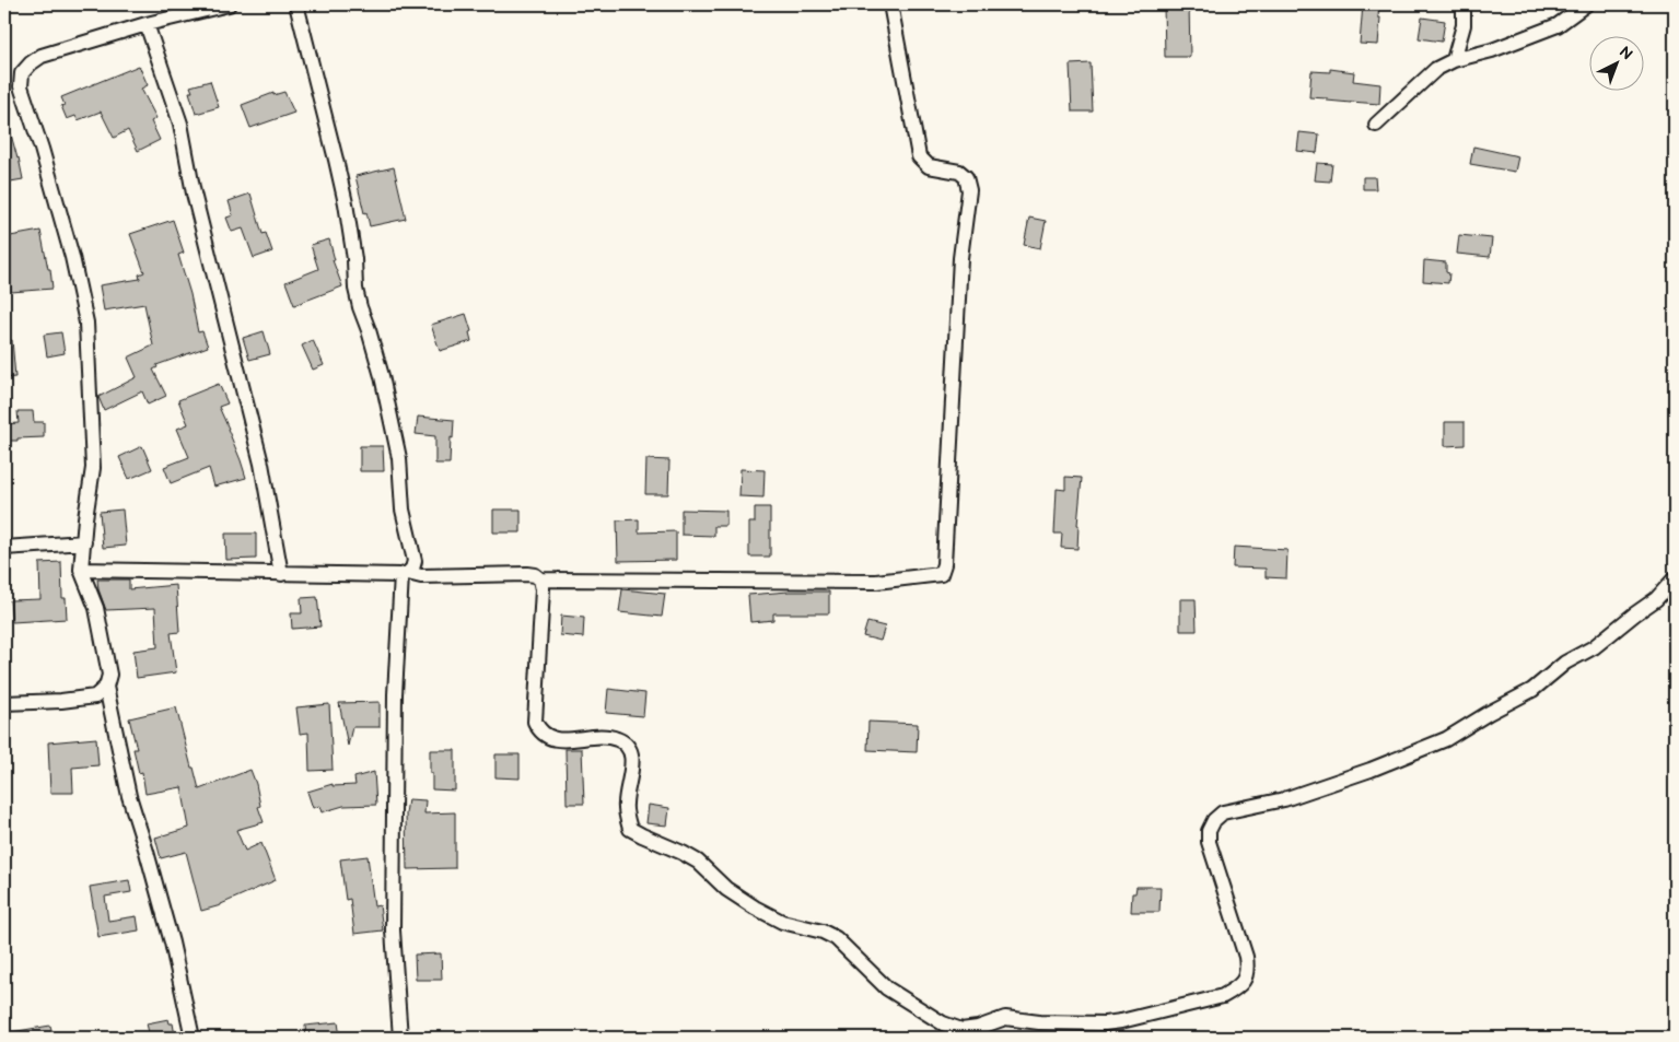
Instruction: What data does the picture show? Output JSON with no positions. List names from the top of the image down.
{
  "north": "top right"
}
